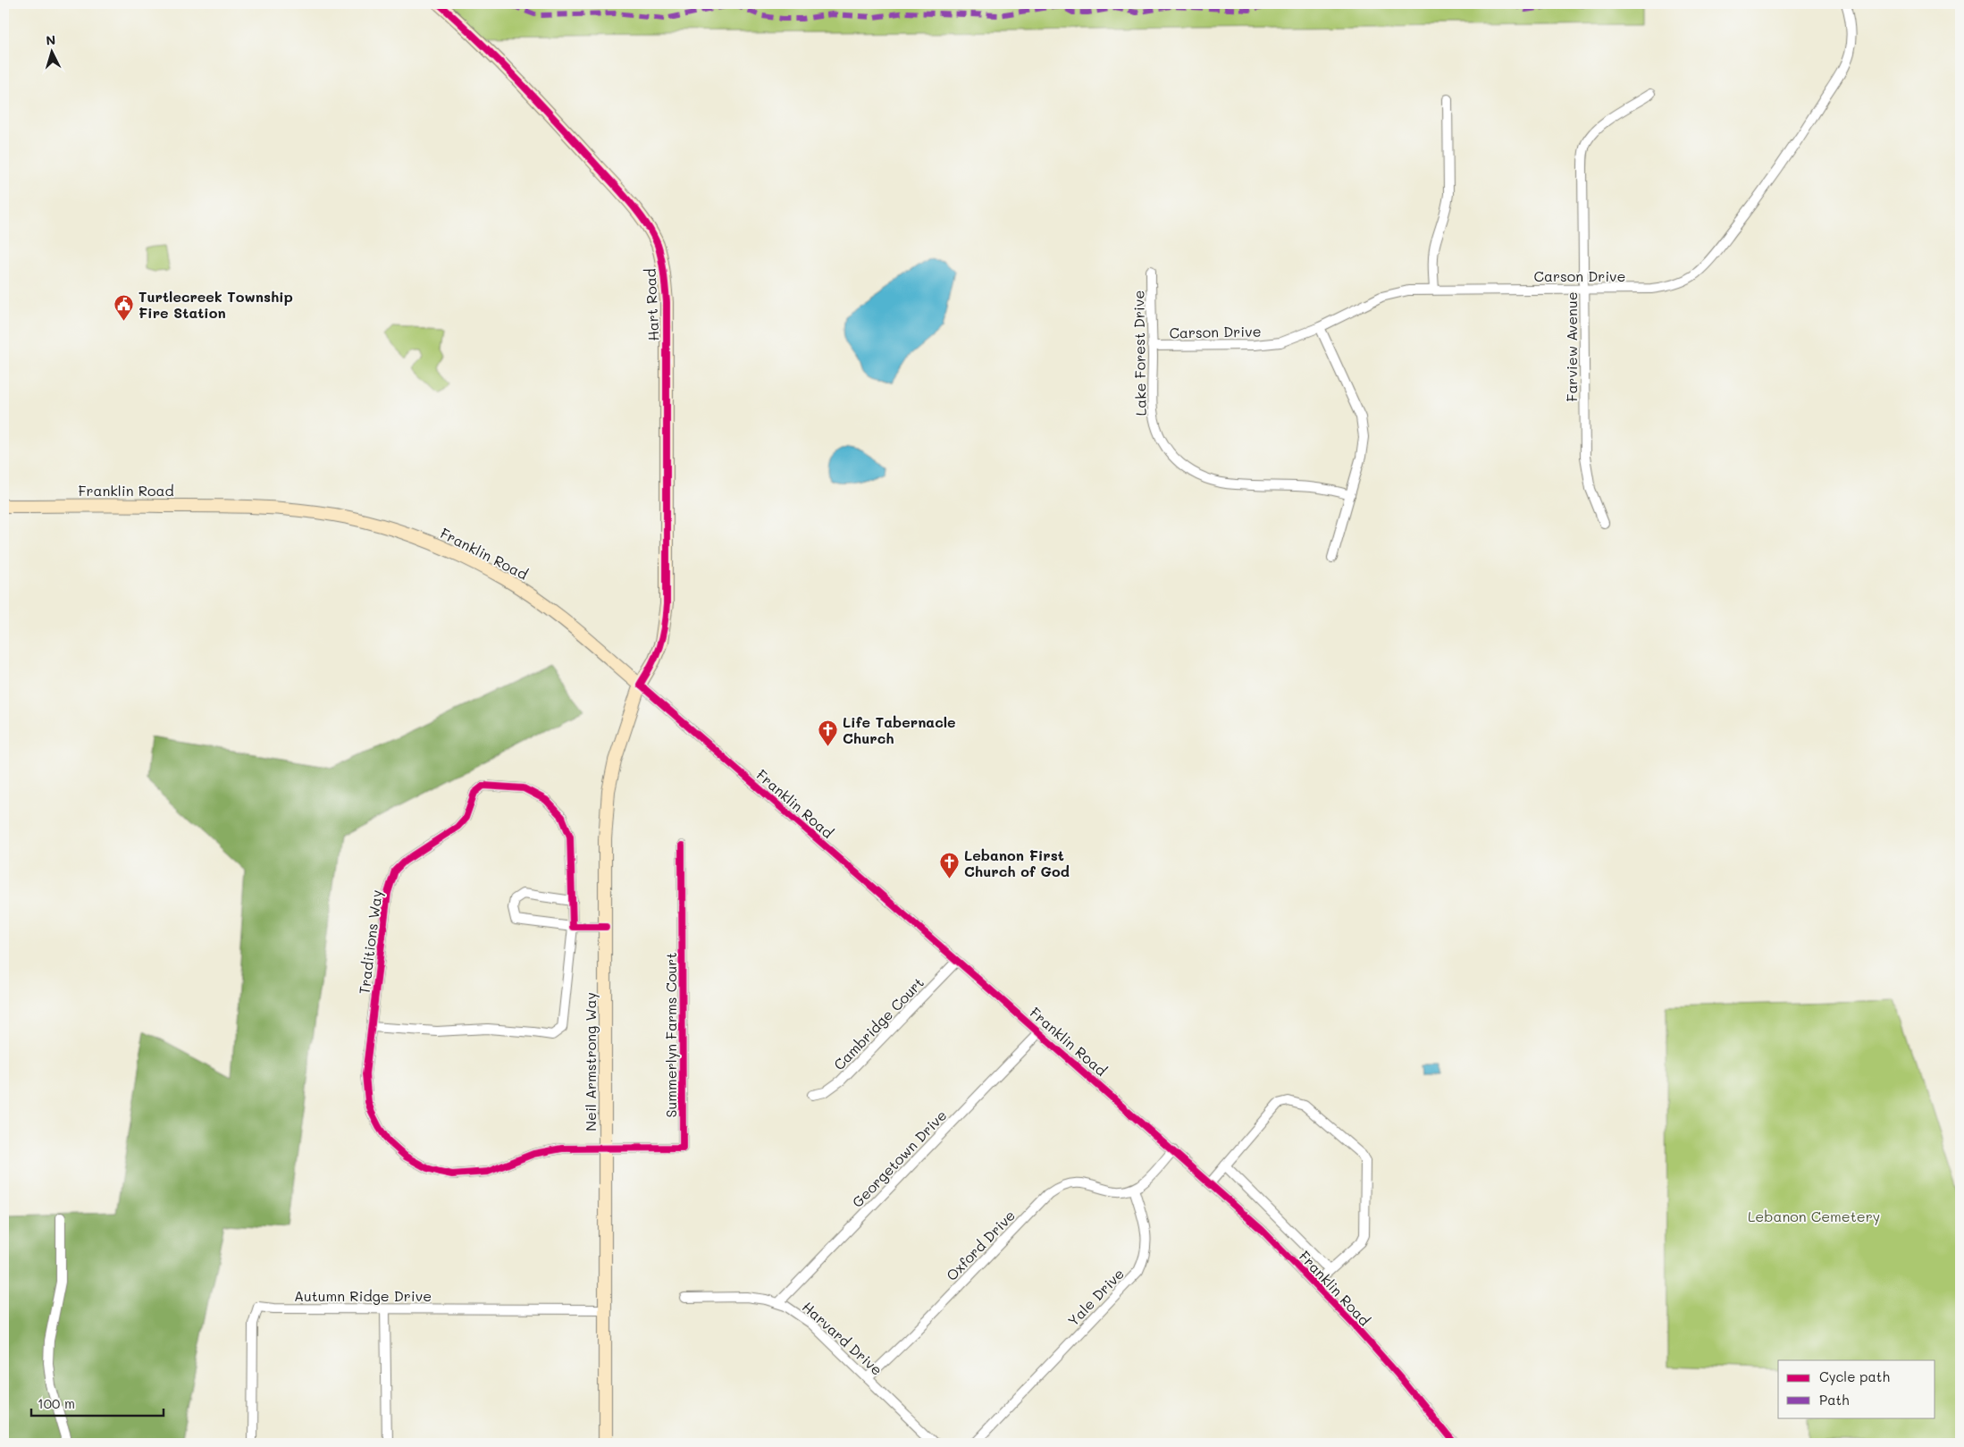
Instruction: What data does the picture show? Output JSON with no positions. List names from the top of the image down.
{
  "streets": {
    "main road": ["Hart Road", "Franklin Road", "Neil Armstrong Way"],
    "street": [
      "Carson Drive",
      "Farview Avenue",
      "Lake Forest Drive",
      "Traditions Way",
      "Cambridge Court",
      "Summerlyn Farms Court",
      "Georgetown Drive",
      "Oxford Drive",
      "Autumn Ridge Drive",
      "Yale Drive",
      "Harvard Drive"
    ]
  },
  "crossings": [
    ["Carson Drive", "Farview Avenue"],
    ["Carson Drive", "Lake Forest Drive"],
    ["Hart Road", "Franklin Road"],
    ["Hart Road", "Neil Armstrong Way"],
    ["Franklin Road", "Cambridge Court"],
    ["Franklin Road", "Neil Armstrong Way"],
    ["Franklin Road", "Georgetown Drive"],
    ["Traditions Way", "Summerlyn Farms Court"],
    ["Traditions Way", "Neil Armstrong Way"],
    ["Summerlyn Farms Court", "Neil Armstrong Way"],
    ["Neil Armstrong Way", "Autumn Ridge Drive"],
    ["Georgetown Drive", "Harvard Drive"],
    ["Oxford Drive", "Yale Drive"],
    ["Oxford Drive", "Harvard Drive"]
  ],
  "parks": ["Lebanon Cemetery"],
  "places": {
    "public building": ["Turtlecreek Township Fire Station"],
    "church": ["Life Tabernacle Church", "Lebanon First Church of God"]
  },
  "legend": ["Cycle path", "Path"],
  "scale_bar": "100 m",
  "north": "top"
}
